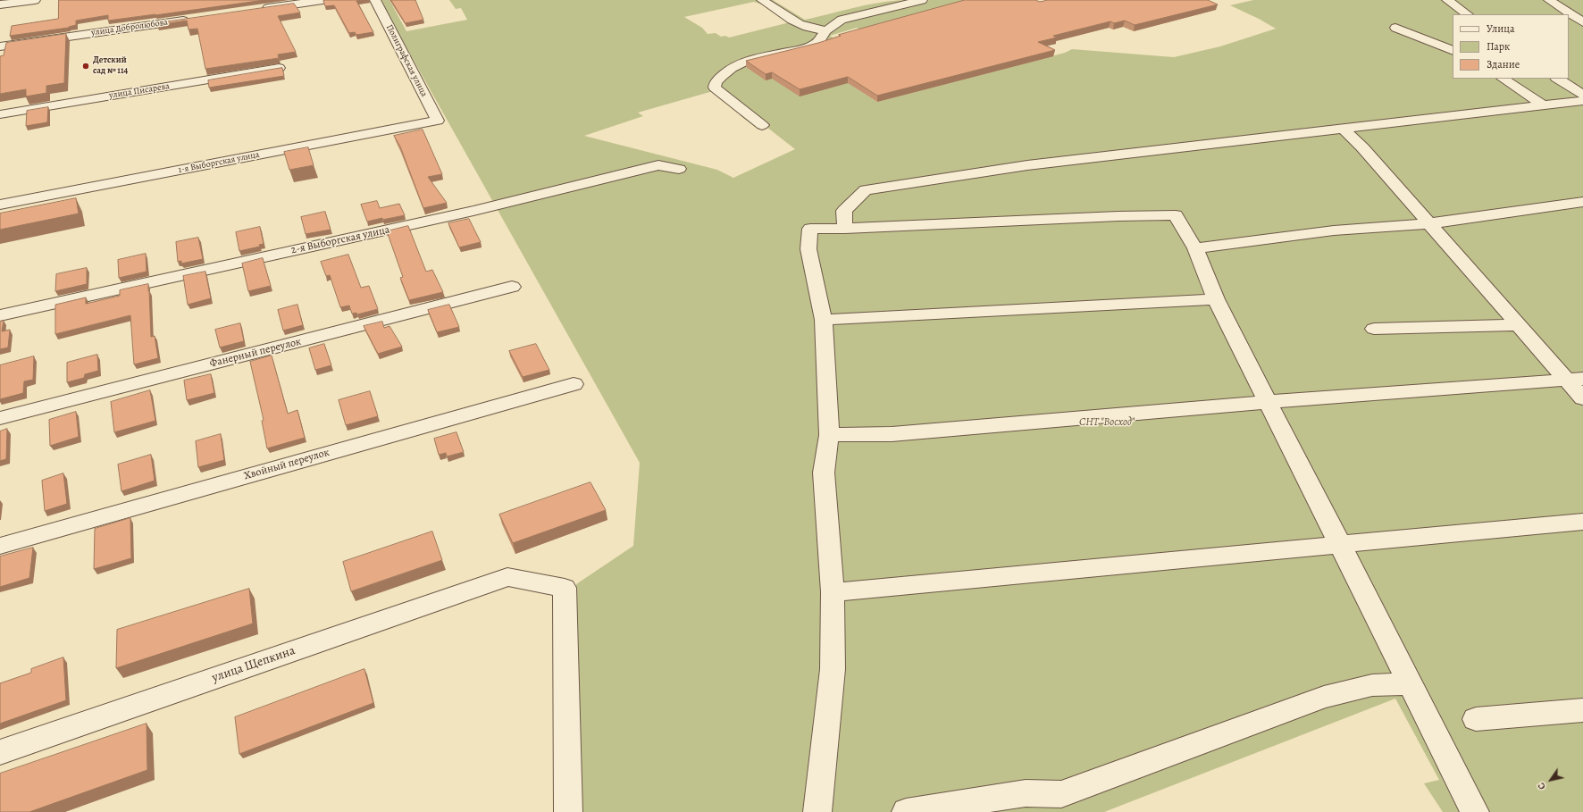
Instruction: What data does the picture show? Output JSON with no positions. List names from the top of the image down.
{
  "streets": {
    "street": [
      "улица Добролюбова",
      "Полиграфская улица",
      "улица Писарева",
      "1-я Выборгская улица",
      "2-я Выборгская улица",
      "Фанерный переулок",
      "Хвойный переулок",
      "улица Щепкина"
    ]
  },
  "crossings": [
    ["Полиграфская улица", "1-я Выборгская улица"]
  ],
  "parks": ["СНТ \"Восход\""],
  "places": ["Детский сад № 114"],
  "legend": ["Улица", "Парк", "Здание"],
  "north": "bottom left"
}
